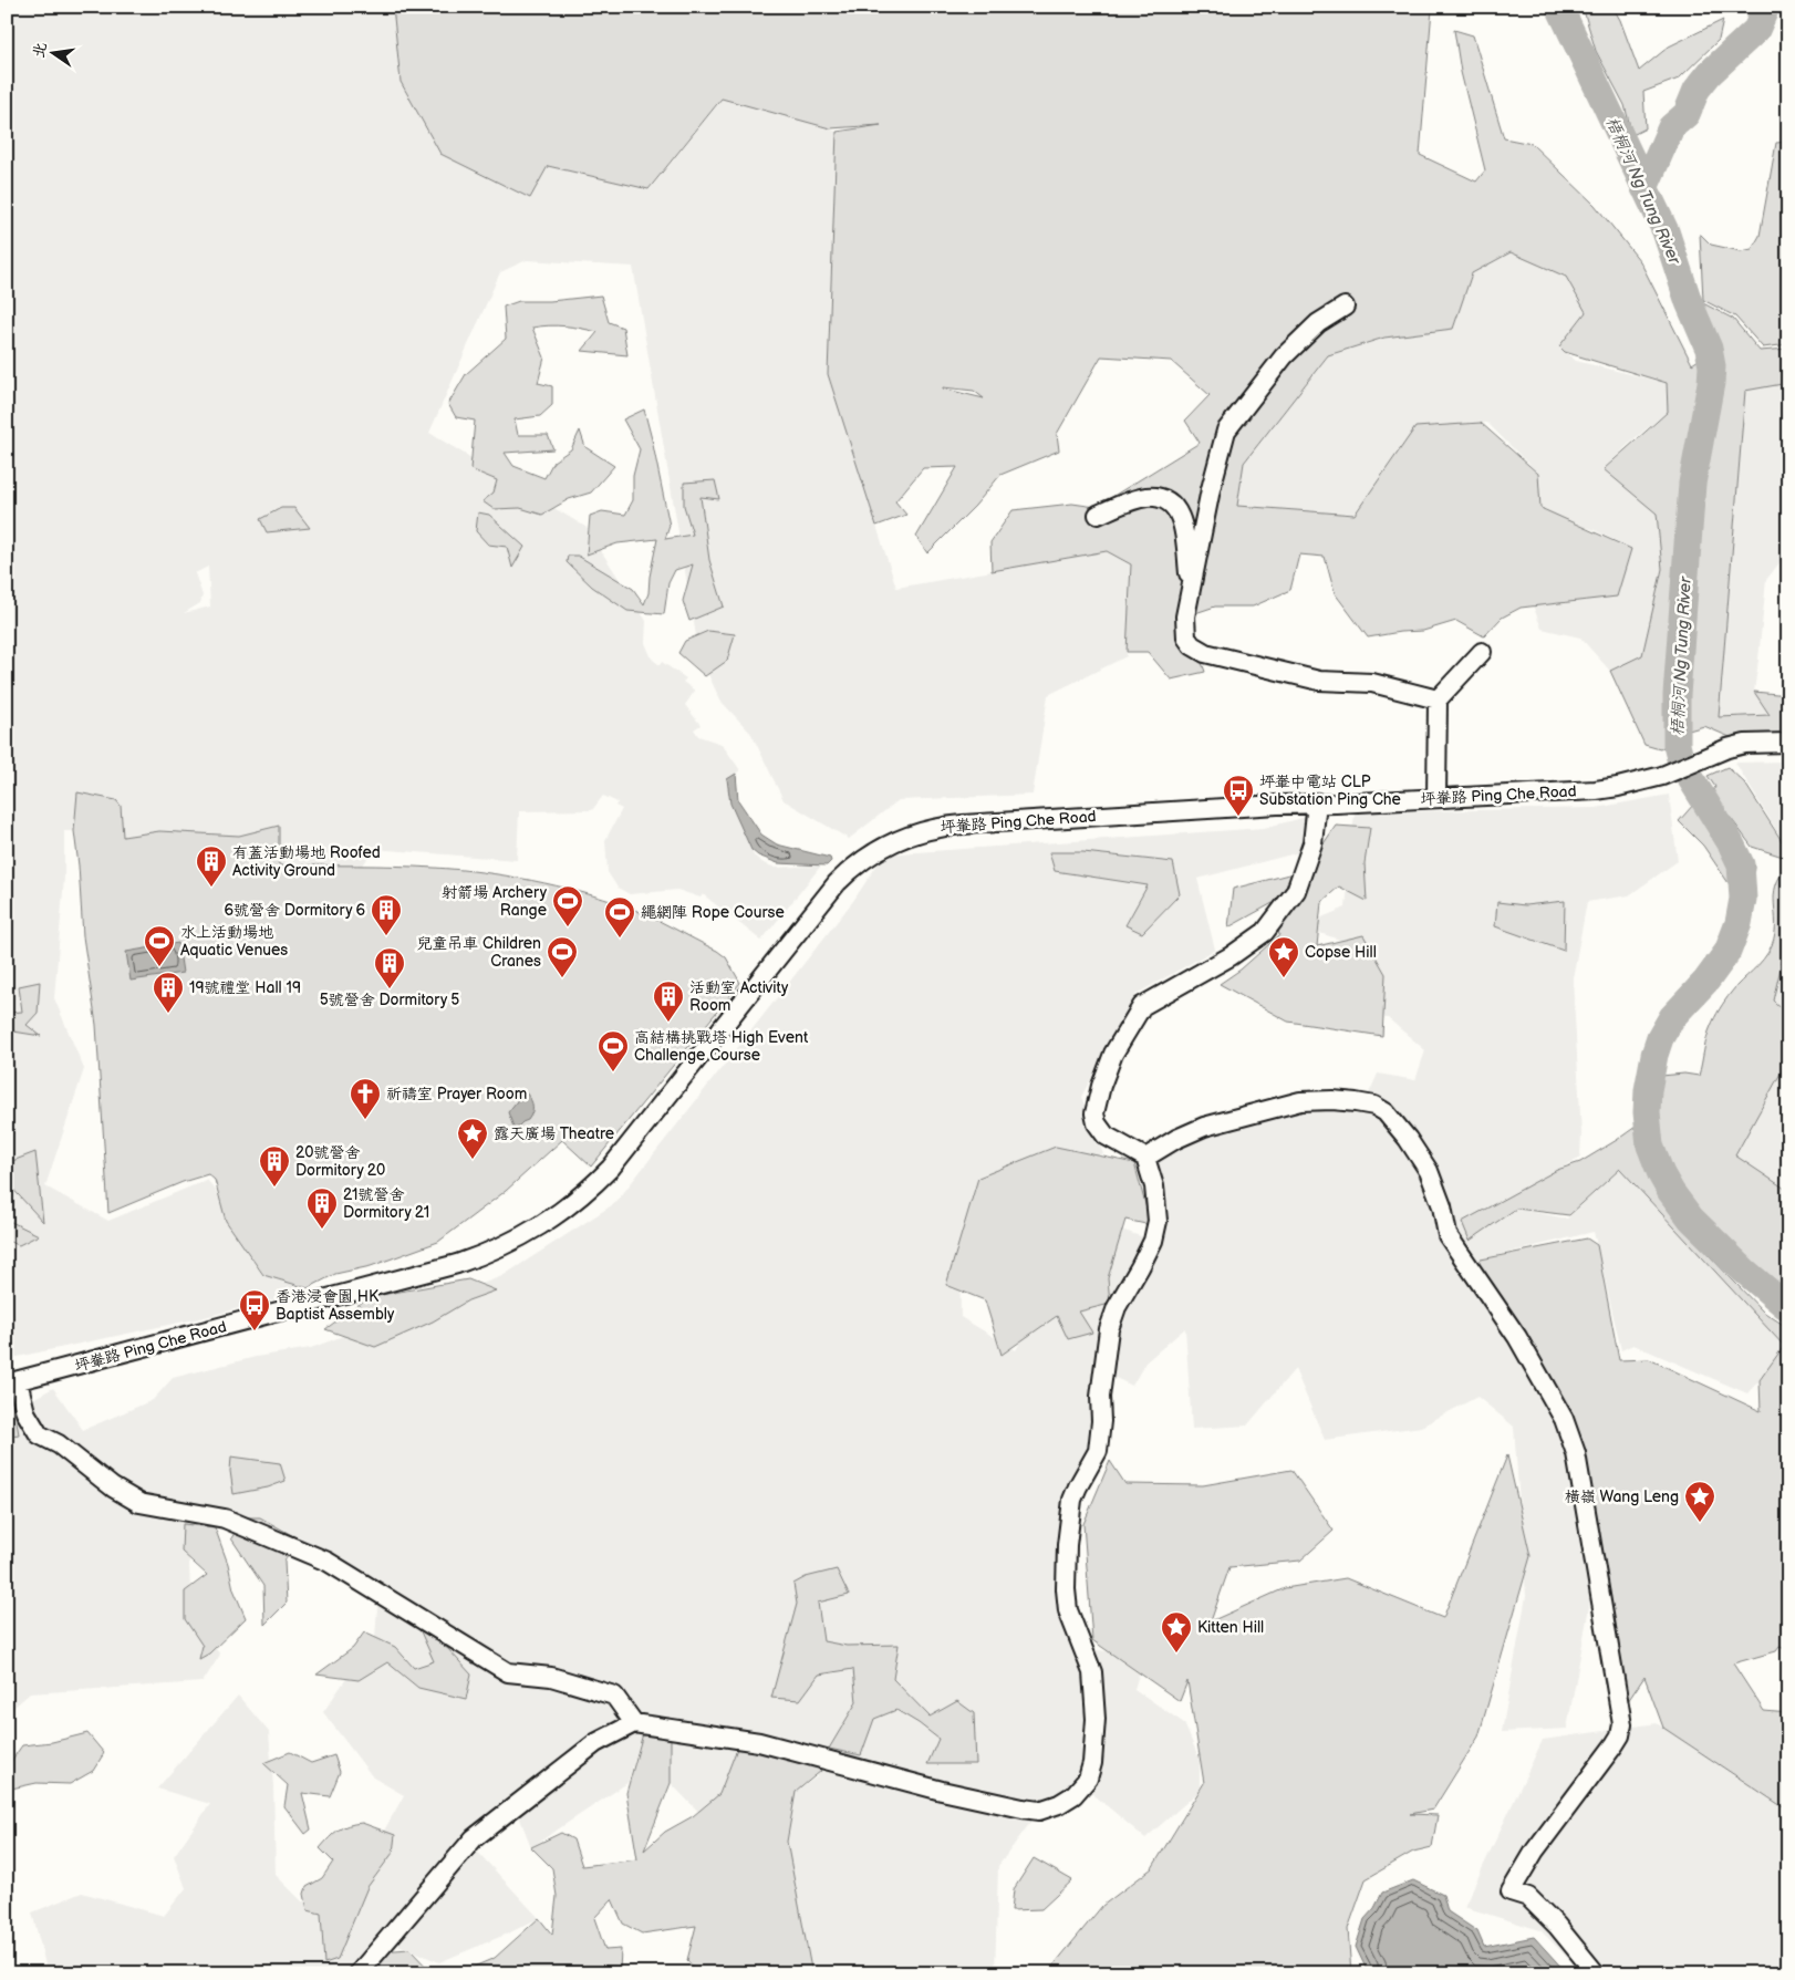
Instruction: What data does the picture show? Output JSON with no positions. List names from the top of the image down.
{
  "streets": {
    "street": ["坪輋路 Ping Che Road"]
  },
  "water": ["梧桐河 Ng Tung River"],
  "places": {
    "bus stop": ["坪輋中電站 CLP Substation Ping Che", "香港浸會園 HK Baptist Assembly"],
    "building": [
      "有蓋活動場地 Roofed Activity Ground",
      "6號營舍 Dormitory 6",
      "5號營舍 Dormitory 5",
      "19號禮堂 Hall 19",
      "活動室 Activity Room",
      "20號營舍 Dormitory 20",
      "21號營舍 Dormitory 21"
    ],
    "sports": [
      "射箭場 Archery Range",
      "繩網陣 Rope Course",
      "水上活動場地 Aquatic Venues",
      "兒童吊車 Children Cranes",
      "高結構挑戰塔 High Event Challenge Course"
    ],
    "place": [
      "Copse Hill",
      "露天廣場 Theatre",
      "橫嶺 Wang Leng",
      "Kitten Hill"
    ],
    "church": ["祈禱室 Prayer Room"]
  },
  "north": "left"
}
